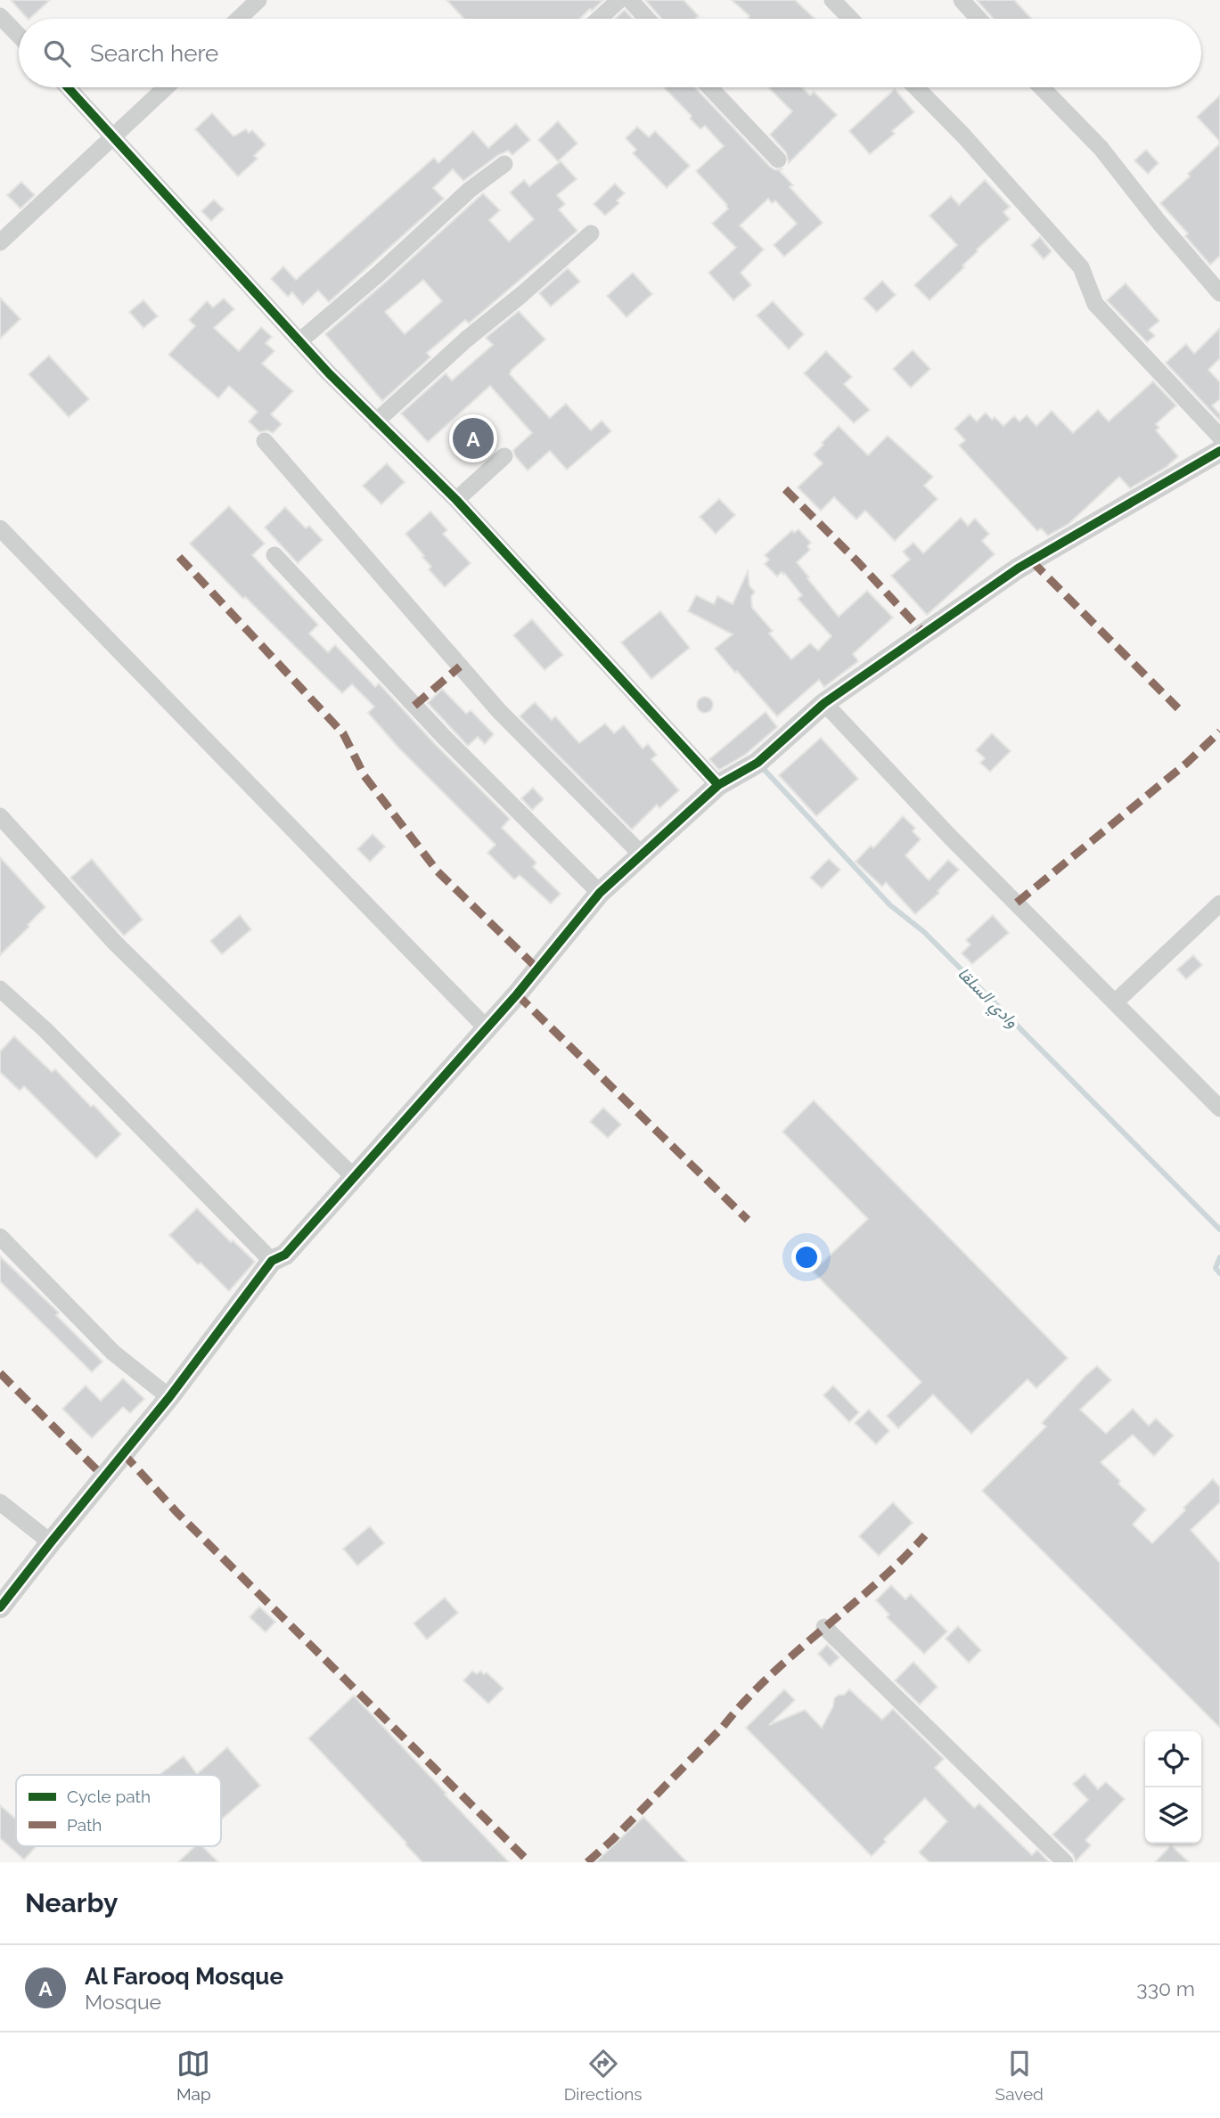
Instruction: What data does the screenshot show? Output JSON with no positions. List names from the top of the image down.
{
  "water": ["وادي السلقا"],
  "legend": ["Cycle path", "Path"],
  "page": {
    "search": "Search here",
    "pins": "A",
    "heading": "Nearby",
    "list": [
      {
        "mark": "A",
        "name": "Al Farooq Mosque",
        "note": "Mosque",
        "value": "330 m"
      }
    ],
    "nav": ["Map", "Directions", "Saved"]
  }
}
